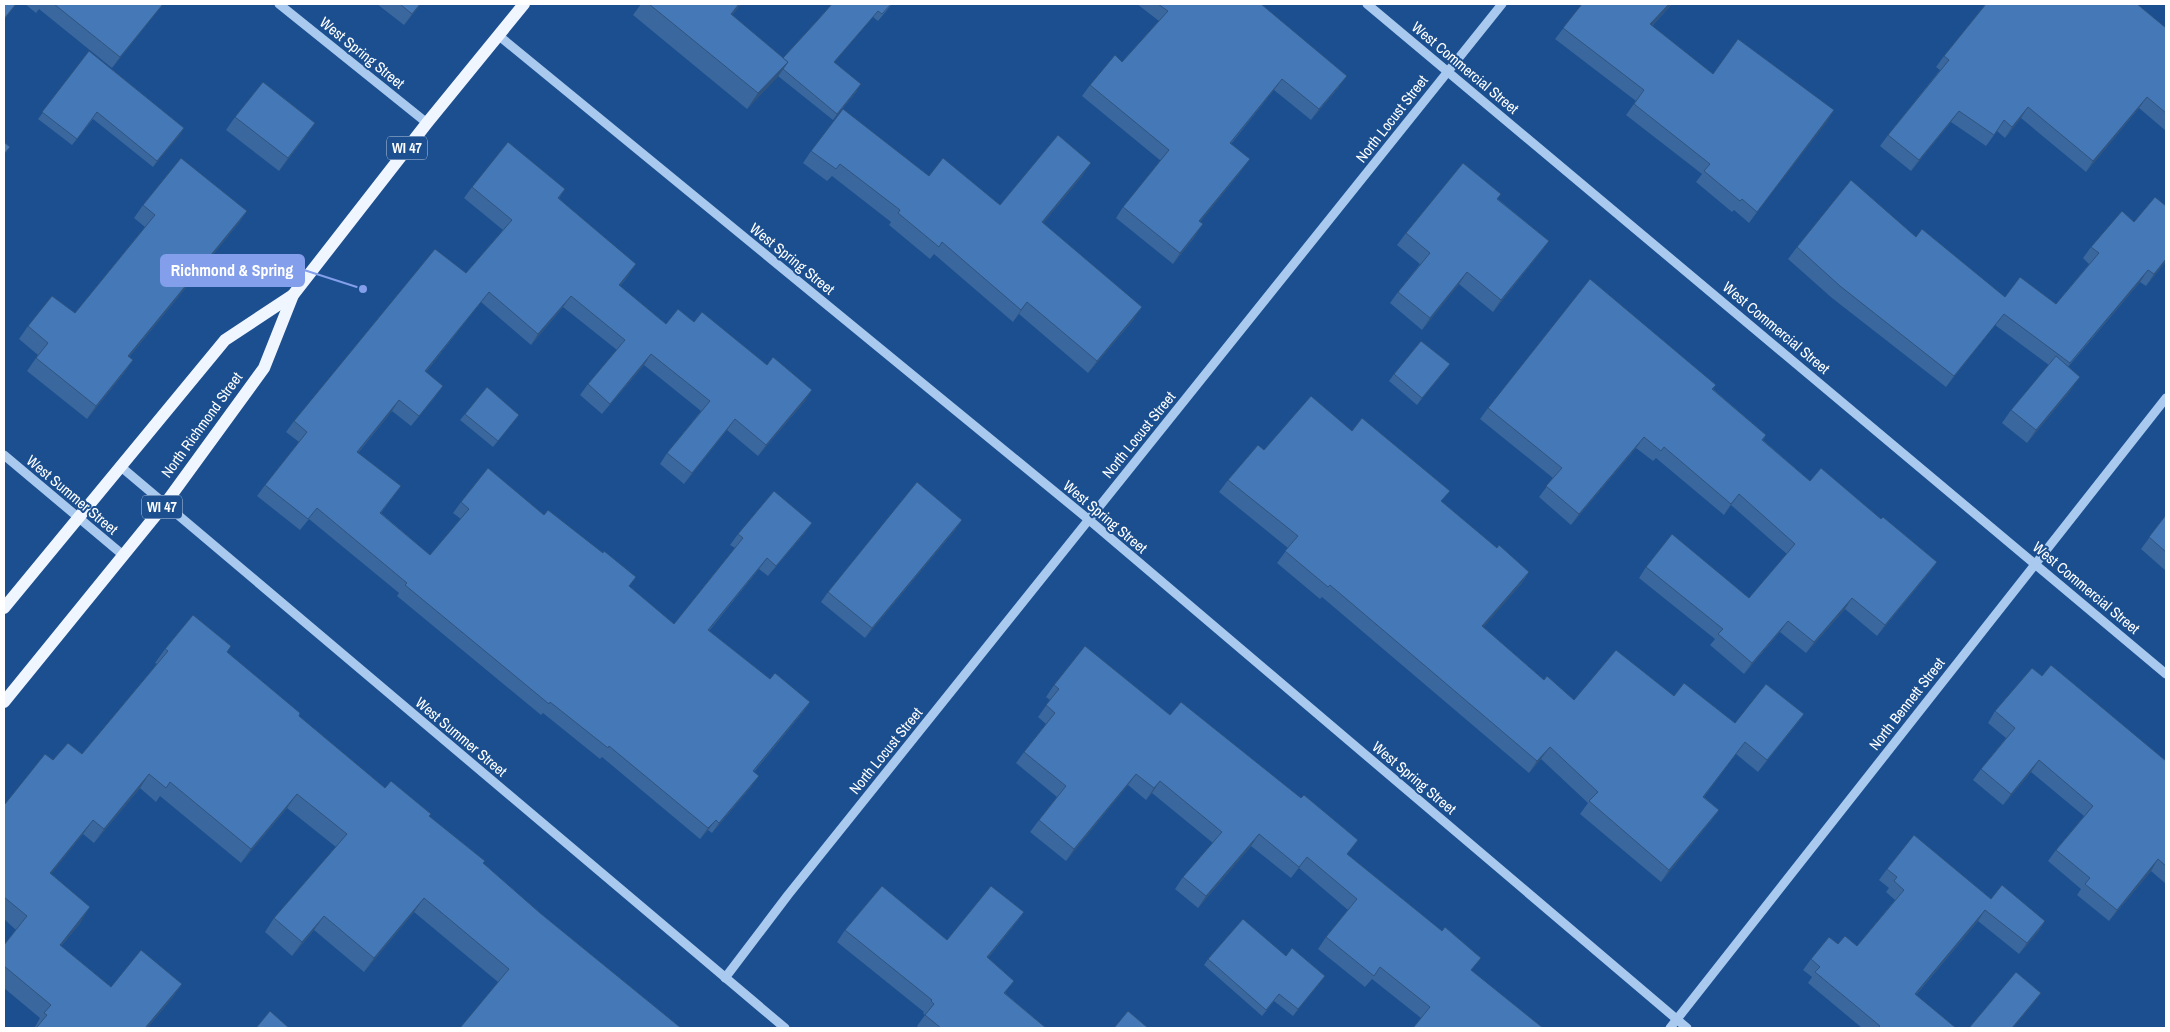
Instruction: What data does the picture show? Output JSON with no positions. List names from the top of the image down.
{
  "streets": {
    "main road": ["WI 47", "North Richmond Street"],
    "street": [
      "West Spring Street",
      "West Commercial Street",
      "North Locust Street",
      "West Summer Street",
      "North Bennett Street"
    ]
  },
  "crossings": [
    ["West Spring Street", "North Locust Street"],
    ["West Spring Street", "North Richmond Street"],
    ["West Spring Street", "North Bennett Street"],
    ["West Commercial Street", "North Locust Street"],
    ["West Commercial Street", "North Bennett Street"],
    ["North Locust Street", "West Summer Street"],
    ["North Richmond Street", "West Summer Street"]
  ],
  "places": ["Richmond & Spring"]
}
